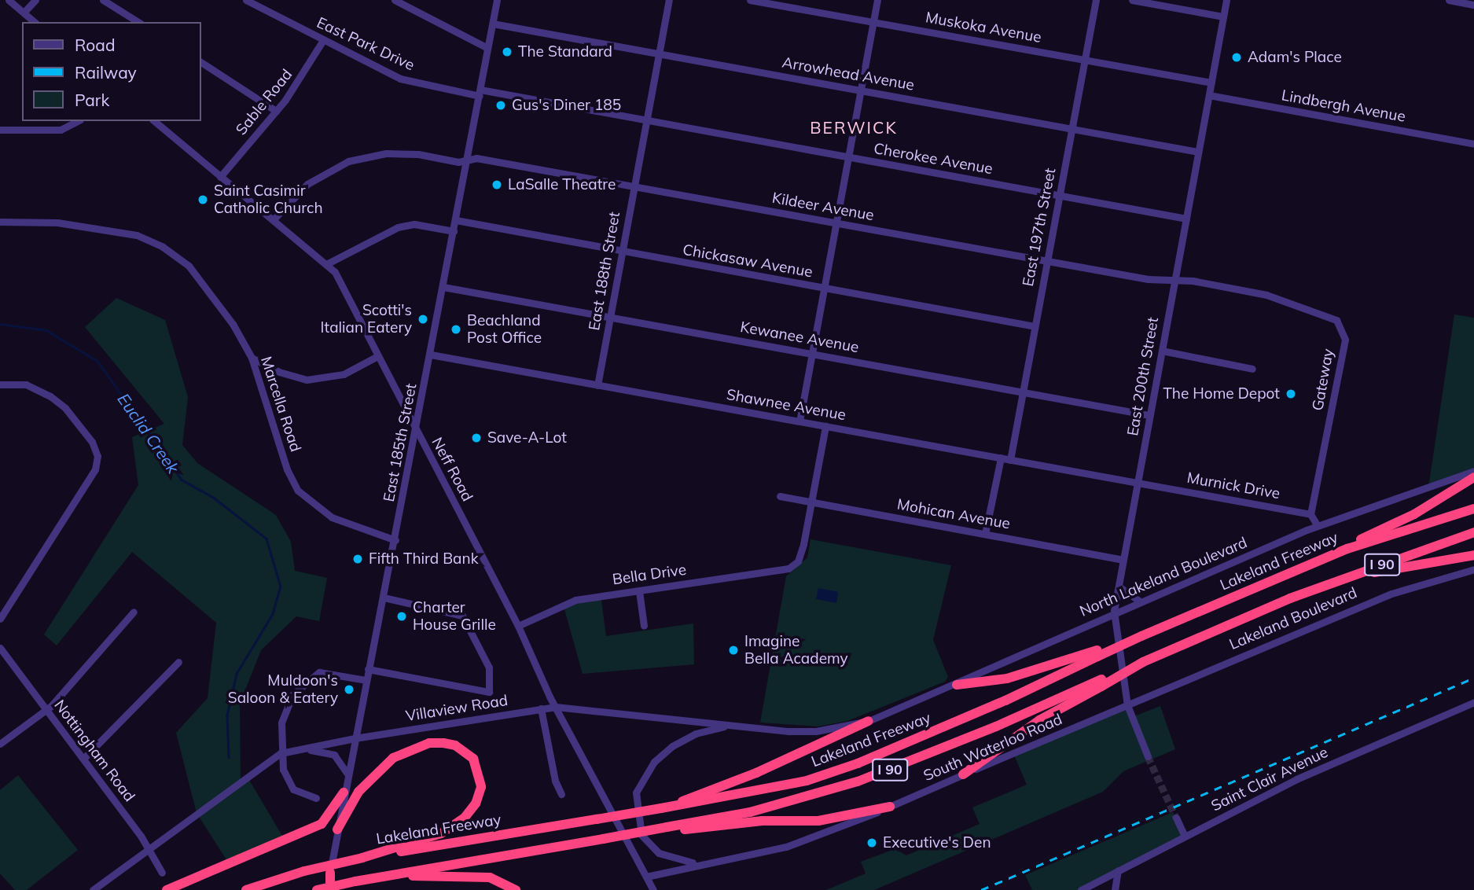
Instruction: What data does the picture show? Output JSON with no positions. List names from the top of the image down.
{
  "streets": {
    "highway": ["Lakeland Freeway", "I 90"],
    "street": [
      "Muskoka Avenue",
      "East Park Drive",
      "Arrowhead Avenue",
      "Sable Road",
      "Lindbergh Avenue",
      "Cherokee Avenue",
      "Kildeer Avenue",
      "East 197th Street",
      "Chickasaw Avenue",
      "East 188th Street",
      "Kewanee Avenue",
      "East 200th Street",
      "Gateway",
      "Marcella Road",
      "Shawnee Avenue",
      "East 185th Street",
      "Neff Road",
      "Murnick Drive",
      "Mohican Avenue",
      "Bella Drive",
      "North Lakeland Boulevard",
      "Lakeland Boulevard",
      "Villaview Road",
      "South Waterloo Road",
      "Nottingham Road",
      "Saint Clair Avenue"
    ]
  },
  "crossings": [
    ["Muskoka Avenue", "East 197th Street"],
    ["Muskoka Avenue", "East 200th Street"],
    ["East Park Drive", "Sable Road"],
    ["East Park Drive", "Cherokee Avenue"],
    ["East Park Drive", "East 185th Street"],
    ["Arrowhead Avenue", "East 197th Street"],
    ["Arrowhead Avenue", "East 188th Street"],
    ["Arrowhead Avenue", "East 200th Street"],
    ["Arrowhead Avenue", "East 185th Street"],
    ["Sable Road", "Neff Road"],
    ["Lindbergh Avenue", "East 200th Street"],
    ["Cherokee Avenue", "East 197th Street"],
    ["Cherokee Avenue", "East 188th Street"],
    ["Cherokee Avenue", "East 200th Street"],
    ["Cherokee Avenue", "East 185th Street"],
    ["Kildeer Avenue", "East 197th Street"],
    ["Kildeer Avenue", "East 188th Street"],
    ["Kildeer Avenue", "East 200th Street"],
    ["Kildeer Avenue", "Gateway"],
    ["Kildeer Avenue", "East 185th Street"],
    ["Kildeer Avenue", "Neff Road"],
    ["East 197th Street", "Chickasaw Avenue"],
    ["East 197th Street", "Kewanee Avenue"],
    ["East 197th Street", "Shawnee Avenue"],
    ["Chickasaw Avenue", "East 188th Street"],
    ["Chickasaw Avenue", "East 185th Street"],
    ["East 188th Street", "Kewanee Avenue"],
    ["East 188th Street", "Shawnee Avenue"],
    ["Kewanee Avenue", "East 200th Street"],
    ["Kewanee Avenue", "East 185th Street"],
    ["East 200th Street", "Gateway"],
    ["East 200th Street", "Shawnee Avenue"],
    ["East 200th Street", "Murnick Drive"],
    ["East 200th Street", "Mohican Avenue"],
    ["East 200th Street", "North Lakeland Boulevard"],
    ["East 200th Street", "Lakeland Boulevard"],
    ["East 200th Street", "South Waterloo Road"],
    ["Gateway", "Murnick Drive"],
    ["Marcella Road", "East 185th Street"],
    ["Shawnee Avenue", "East 185th Street"],
    ["Shawnee Avenue", "Murnick Drive"],
    ["East 185th Street", "Neff Road"],
    ["East 185th Street", "Villaview Road"],
    ["Neff Road", "Bella Drive"],
    ["Neff Road", "Villaview Road"],
    ["Neff Road", "South Waterloo Road"],
    ["Mohican Avenue", "Bella Drive"],
    ["North Lakeland Boulevard", "Villaview Road"],
    ["Lakeland Boulevard", "South Waterloo Road"],
    ["Villaview Road", "Nottingham Road"]
  ],
  "districts": ["BERWICK"],
  "water": ["Euclid Creek"],
  "places": [
    "The Standard",
    "Adam's Place",
    "Gus's Diner 185",
    "LaSalle Theatre",
    "Saint Casimir Catholic Church",
    "Scotti's Italian Eatery",
    "Beachland Post Office",
    "The Home Depot",
    "Save-A-Lot",
    "Fifth Third Bank",
    "Charter House Grille",
    "Imagine Bella Academy",
    "Muldoon's Saloon & Eatery",
    "Executive's Den"
  ],
  "legend": ["Road", "Railway", "Park"]
}
